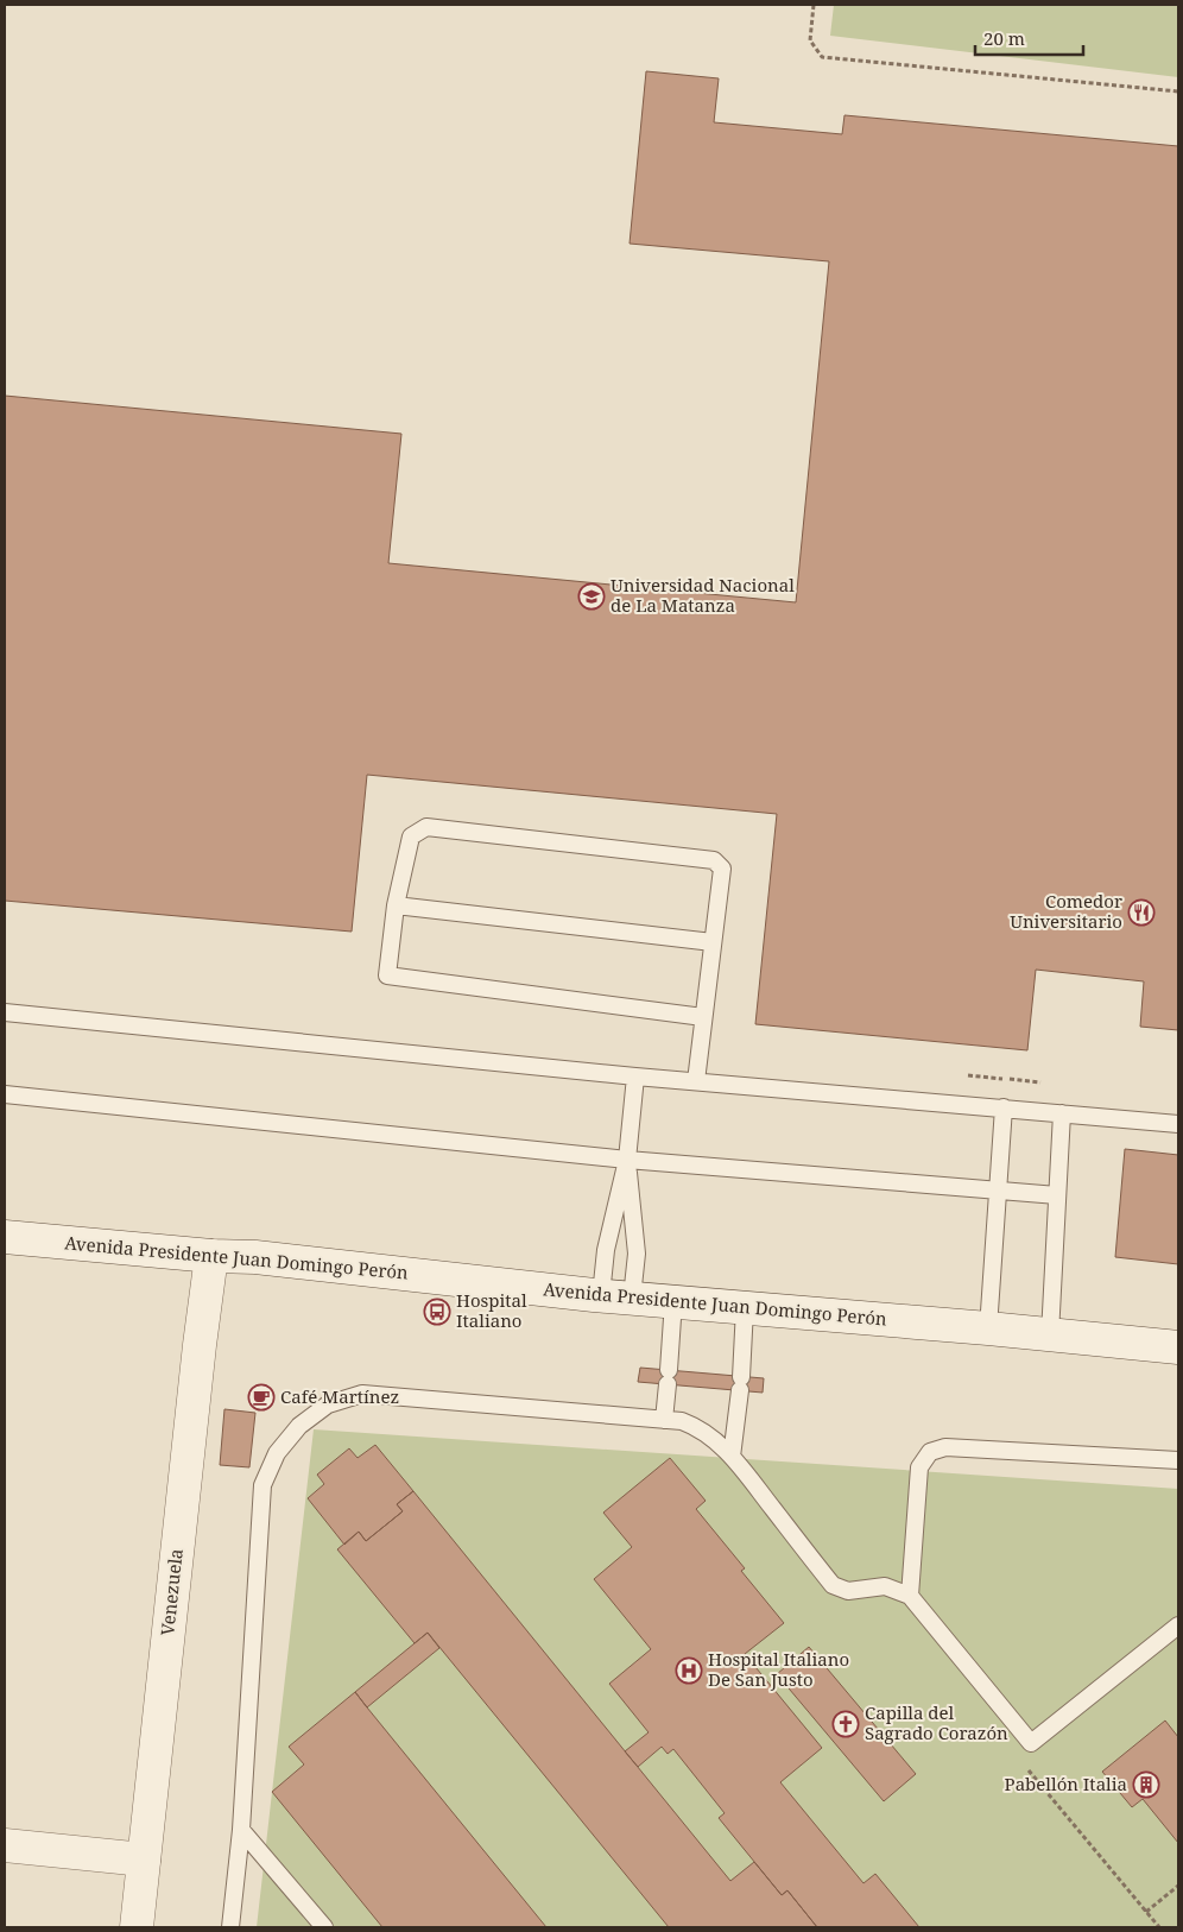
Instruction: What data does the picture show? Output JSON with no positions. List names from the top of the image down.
{
  "streets": {
    "main road": ["Avenida Presidente Juan Domingo Perón", "Venezuela"]
  },
  "crossings": [
    ["Avenida Presidente Juan Domingo Perón", "Venezuela"]
  ],
  "places": {
    "school or university": ["Universidad Nacional de La Matanza"],
    "restaurant": ["Comedor Universitario"],
    "bus stop": ["Hospital Italiano"],
    "cafe": ["Café Martínez"],
    "hospital": ["Hospital Italiano De San Justo"],
    "church": ["Capilla del Sagrado Corazón"],
    "building": ["Pabellón Italia"]
  },
  "scale_bar": "20 m"
}
